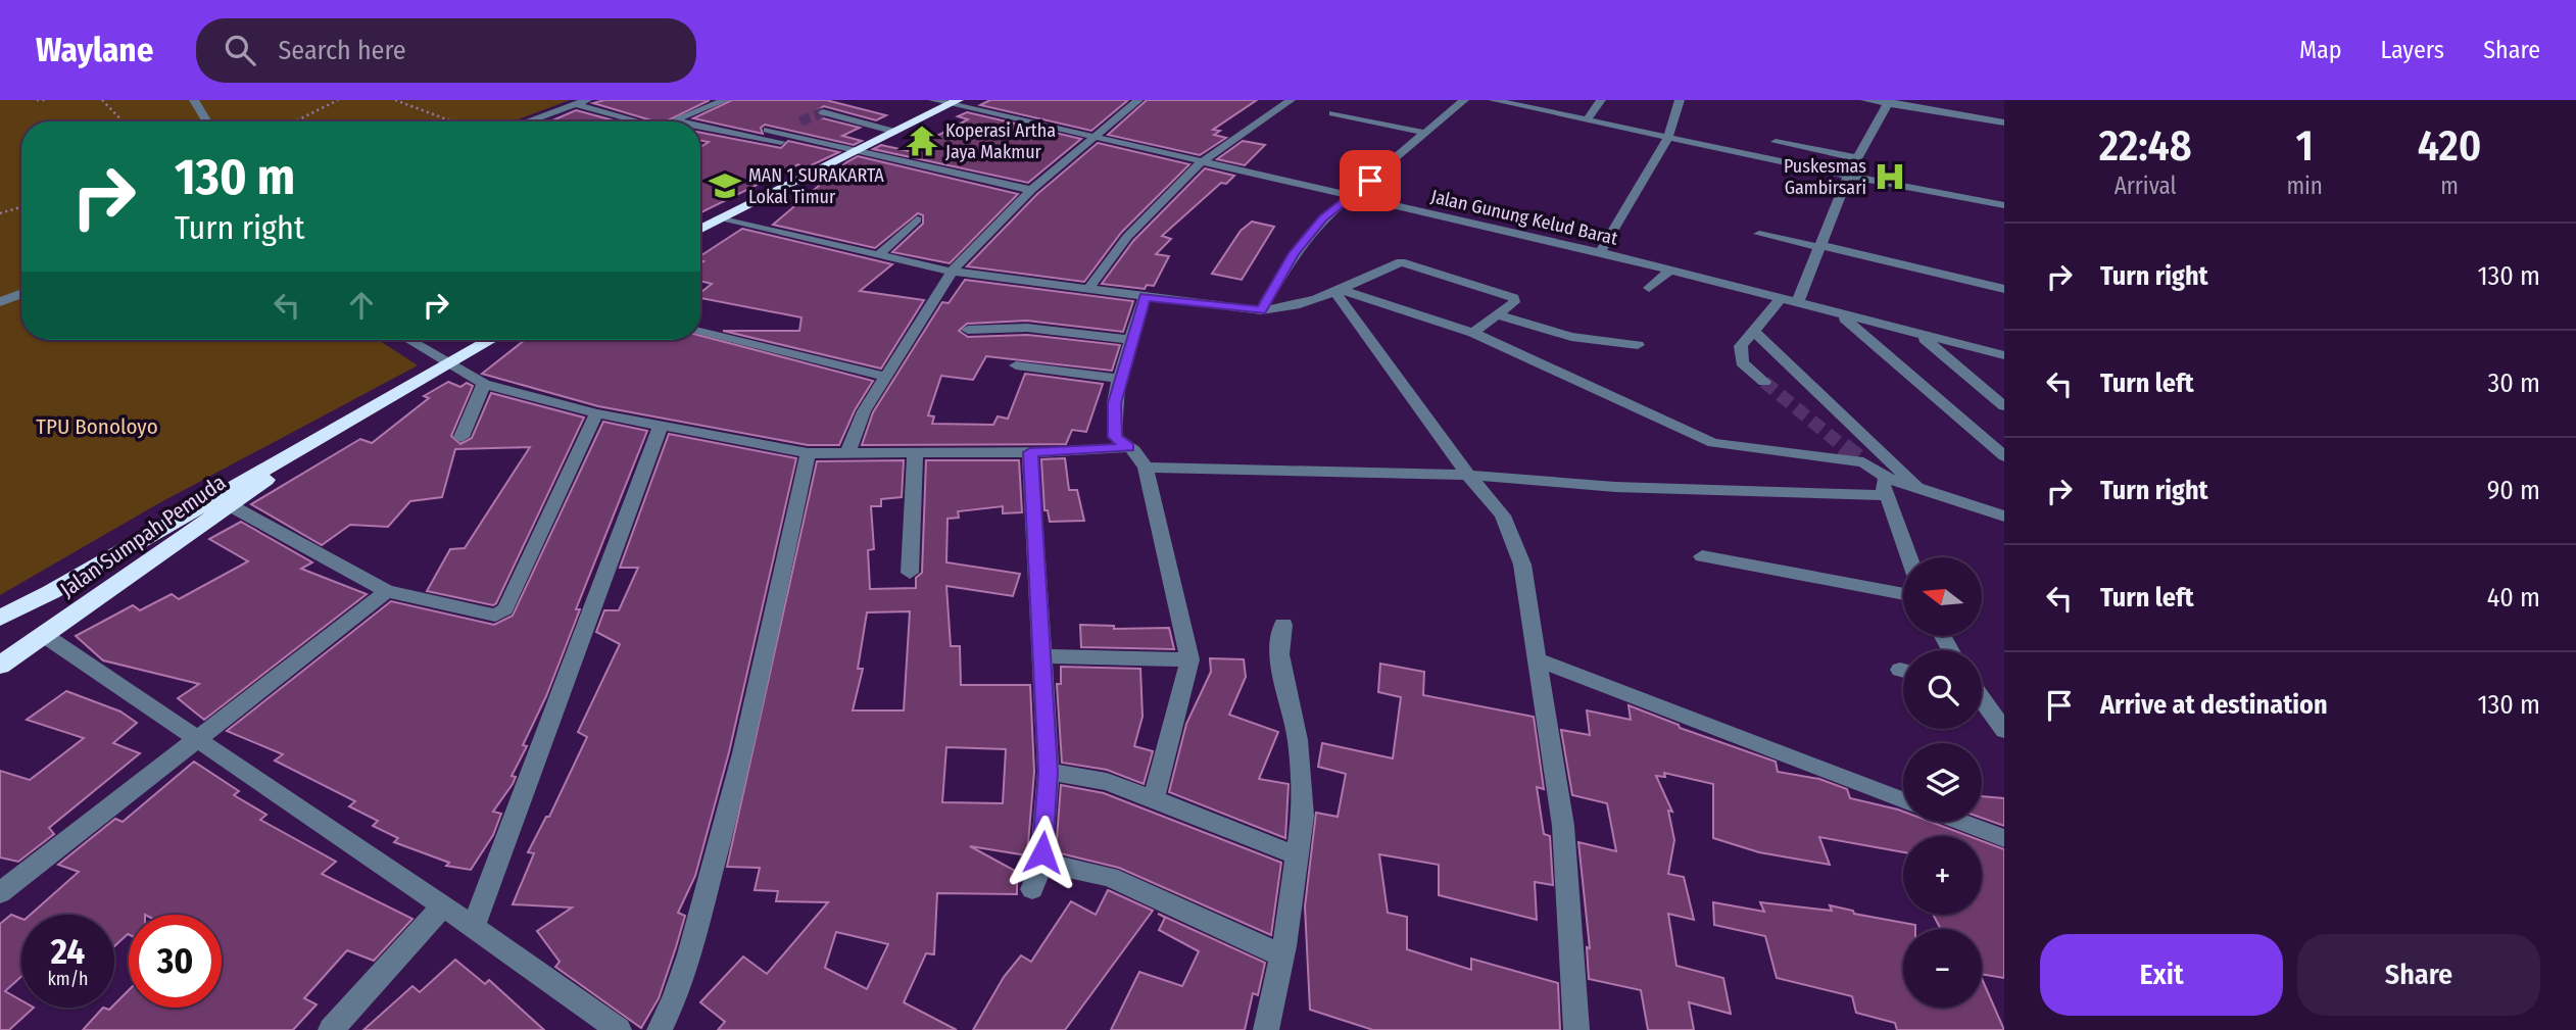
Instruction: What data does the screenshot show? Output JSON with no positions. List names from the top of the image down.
{
  "streets": {
    "highway": ["Jalan Sumpah Pemuda"],
    "street": ["Jalan Gunung Kelud Barat"]
  },
  "parks": ["TPU Bonoloyo"],
  "places": {
    "temple": ["Koperasi Artha Jaya Makmur"],
    "hospital": ["Puskesmas Gambirsari"],
    "school or university": ["MAN 1 SURAKARTA Lokal Timur"]
  },
  "north": "left",
  "page": {
    "header": "Waylane",
    "search": "Search here",
    "nav": ["Map", "Layers", "Share"],
    "eta": [
      "22:48",
      "Arrival",
      "1",
      "min",
      "420",
      "m"
    ],
    "turn": ["130 m", "Turn right"],
    "list": [
      {
        "name": "Turn right",
        "value": "130 m"
      },
      {
        "name": "Turn left",
        "value": "30 m"
      },
      {
        "name": "Turn right",
        "value": "90 m"
      },
      {
        "name": "Turn left",
        "value": "40 m"
      },
      {
        "name": "Arrive at destination",
        "value": "130 m"
      }
    ],
    "map_buttons": ["+", "−"],
    "speed": "24 km/h",
    "limit": "30",
    "buttons": ["Exit", "Share"]
  }
}
